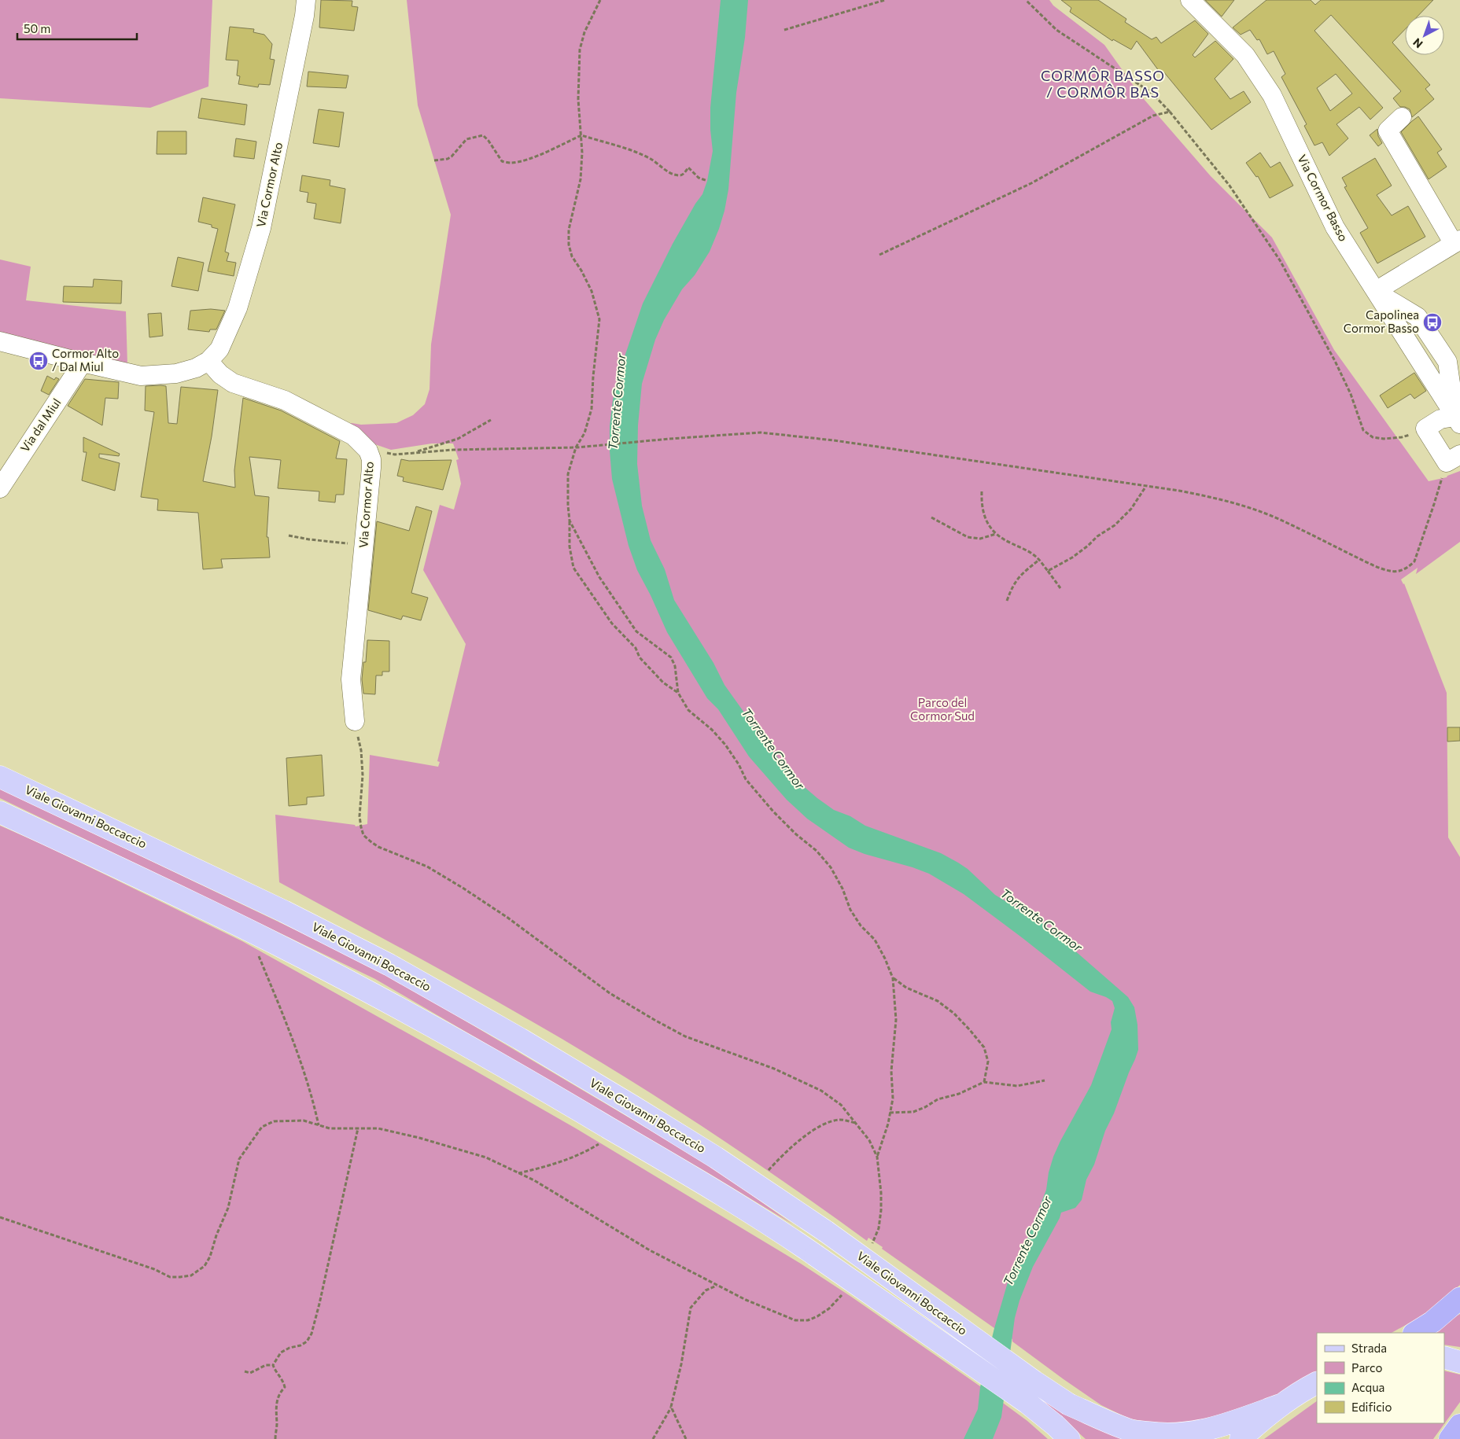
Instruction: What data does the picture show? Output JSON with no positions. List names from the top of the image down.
{
  "streets": {
    "main road": ["Viale Giovanni Boccaccio"],
    "street": ["Via Cormor Alto", "Via Cormor Basso", "Via dal Miul"]
  },
  "crossings": [
    ["Via Cormor Alto", "Via dal Miul"]
  ],
  "districts": ["CORMÔR BASSO / CORMÔR BAS"],
  "water": ["Torrente Cormor"],
  "parks": ["Parco del Cormor Sud"],
  "places": {
    "bus stop": ["Capolinea Cormor Basso", "Cormor Alto / Dal Miul"]
  },
  "legend": [
    "Strada",
    "Parco",
    "Acqua",
    "Edificio"
  ],
  "scale_bar": "50 m",
  "north": "bottom left"
}
